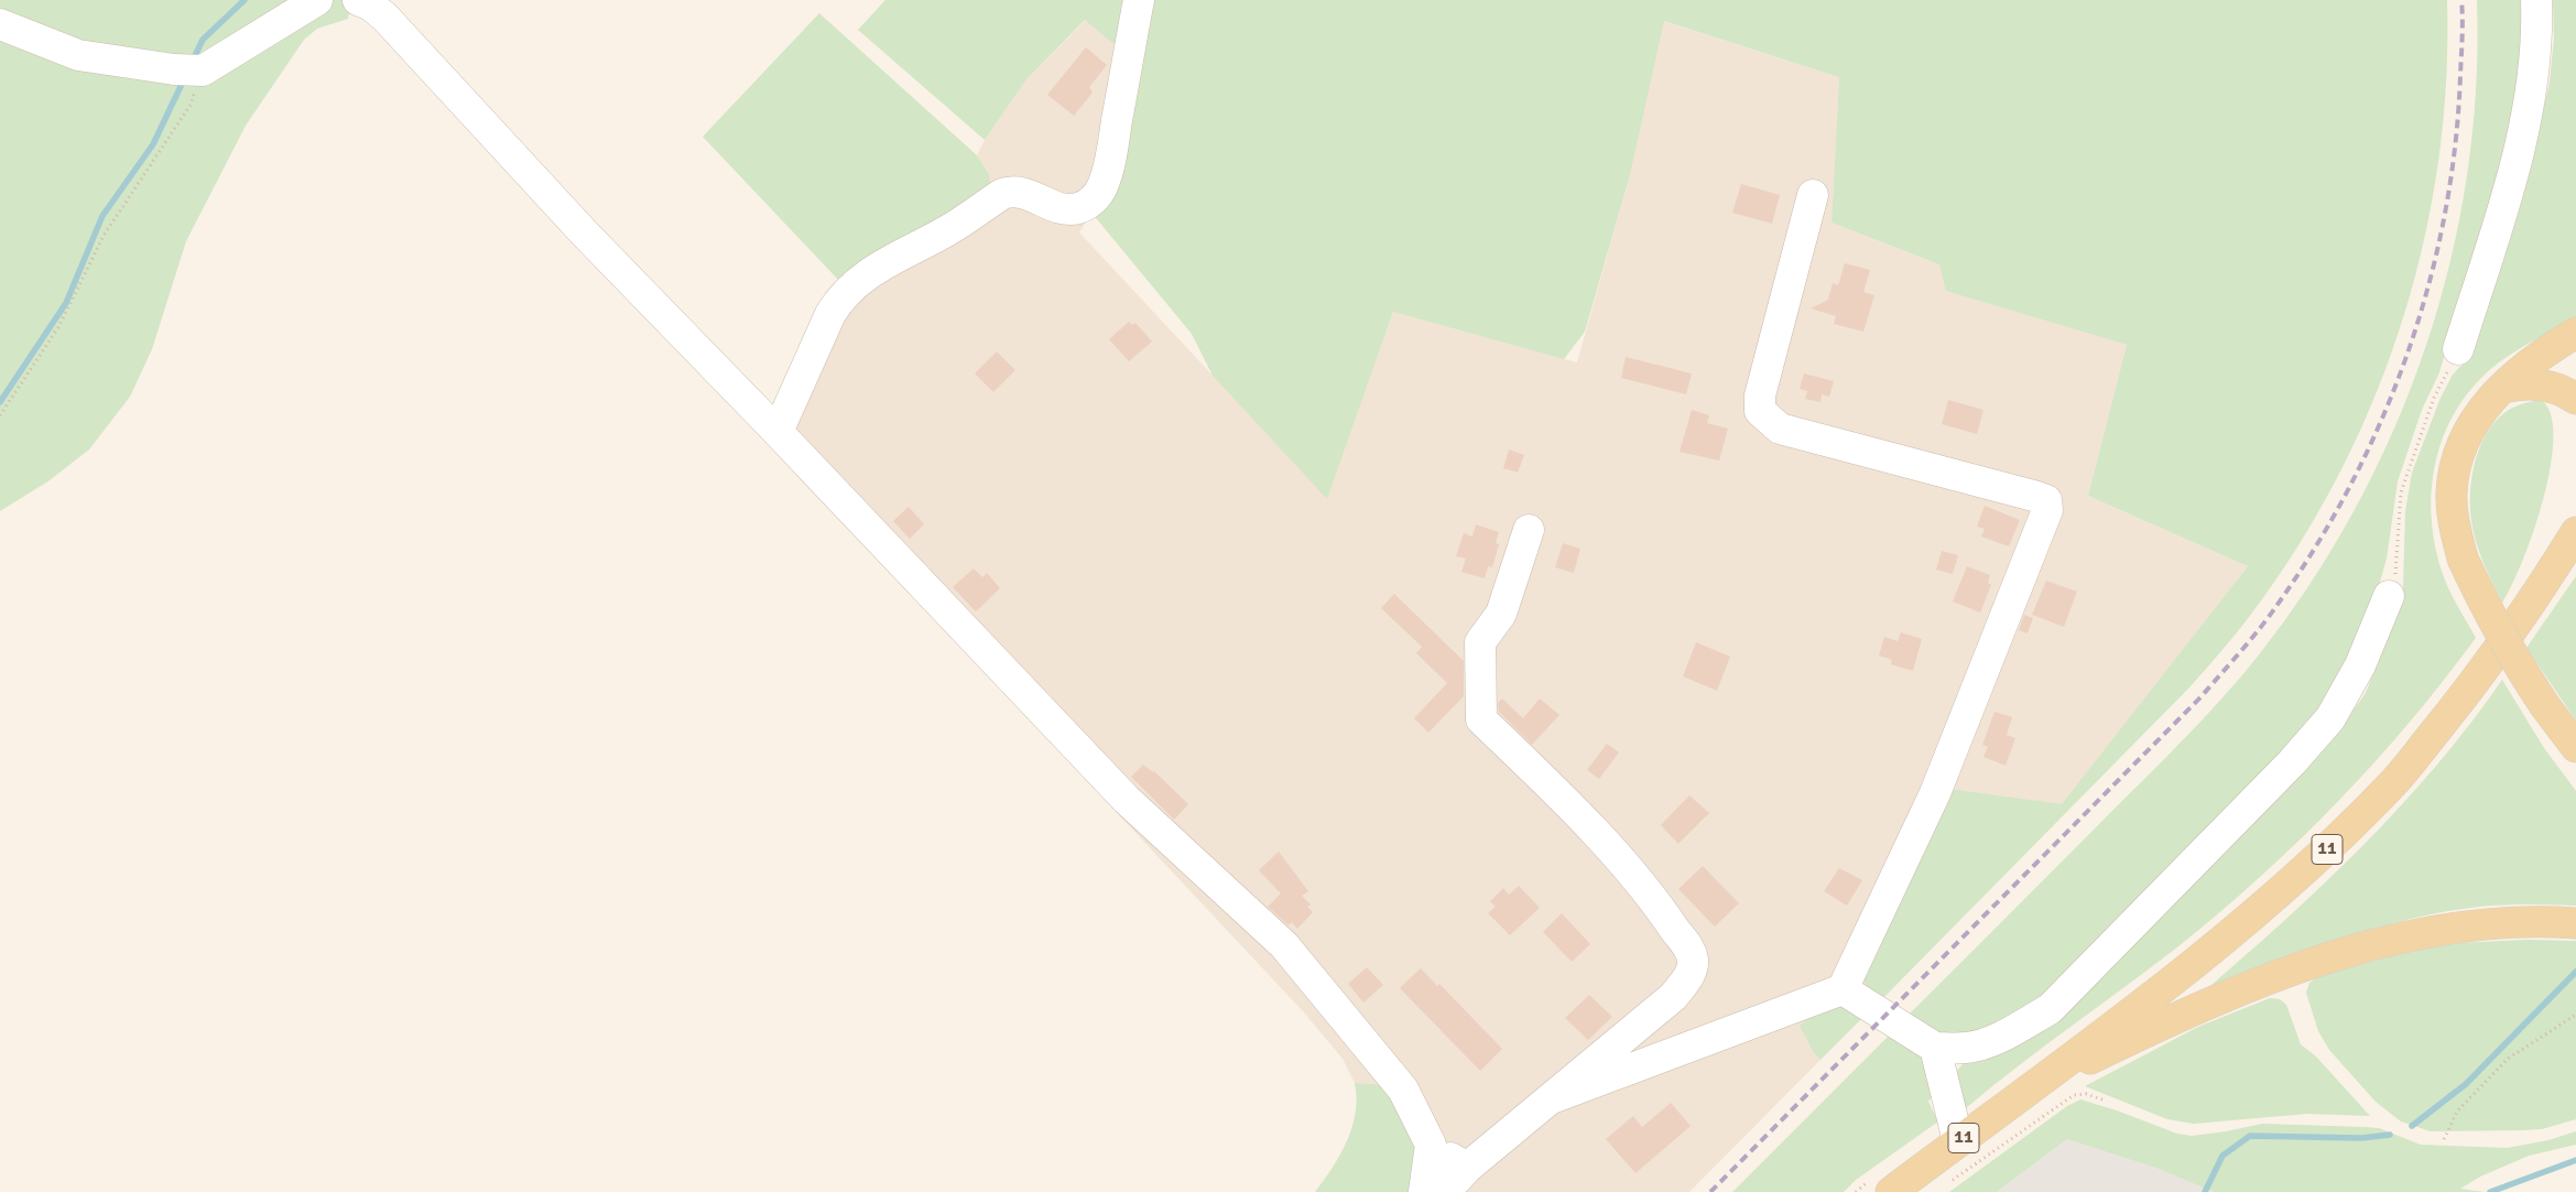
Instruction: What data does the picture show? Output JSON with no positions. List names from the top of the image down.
{
  "streets": {
    "main road": ["11"]
  }
}
